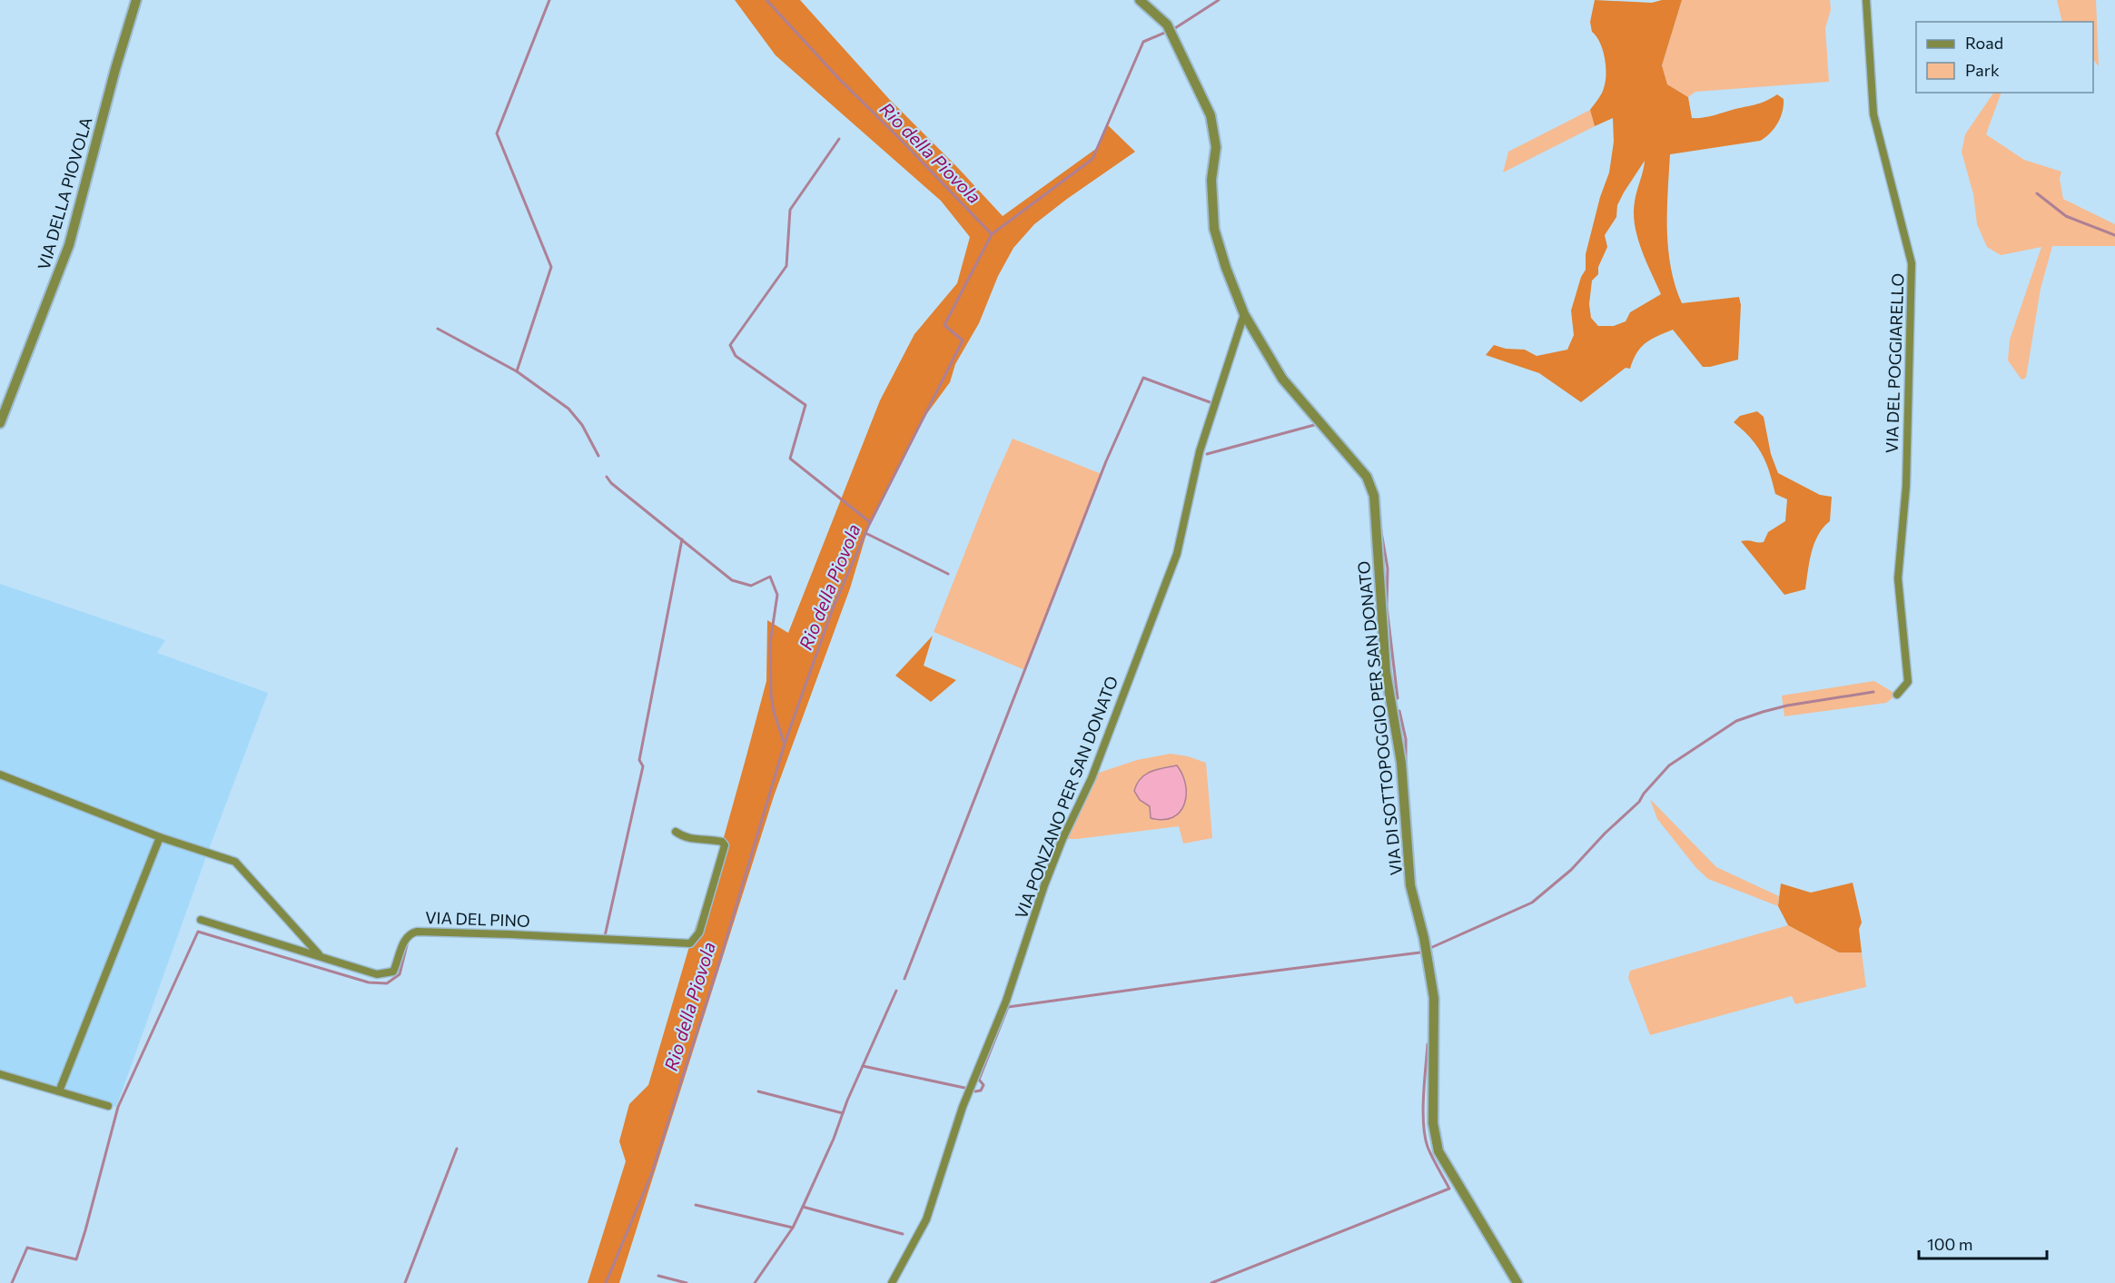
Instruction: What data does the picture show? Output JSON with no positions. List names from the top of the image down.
{
  "streets": {
    "street": [
      "VIA DELLA PIOVOLA",
      "VIA DEL POGGIARELLO",
      "VIA DI SOTTOPOGGIO PER SAN DONATO",
      "VIA PONZANO PER SAN DONATO",
      "VIA DEL PINO"
    ]
  },
  "crossings": [
    ["VIA DI SOTTOPOGGIO PER SAN DONATO", "VIA PONZANO PER SAN DONATO"]
  ],
  "water": ["Rio della Piovola"],
  "legend": ["Road", "Park"],
  "scale_bar": "100 m"
}
